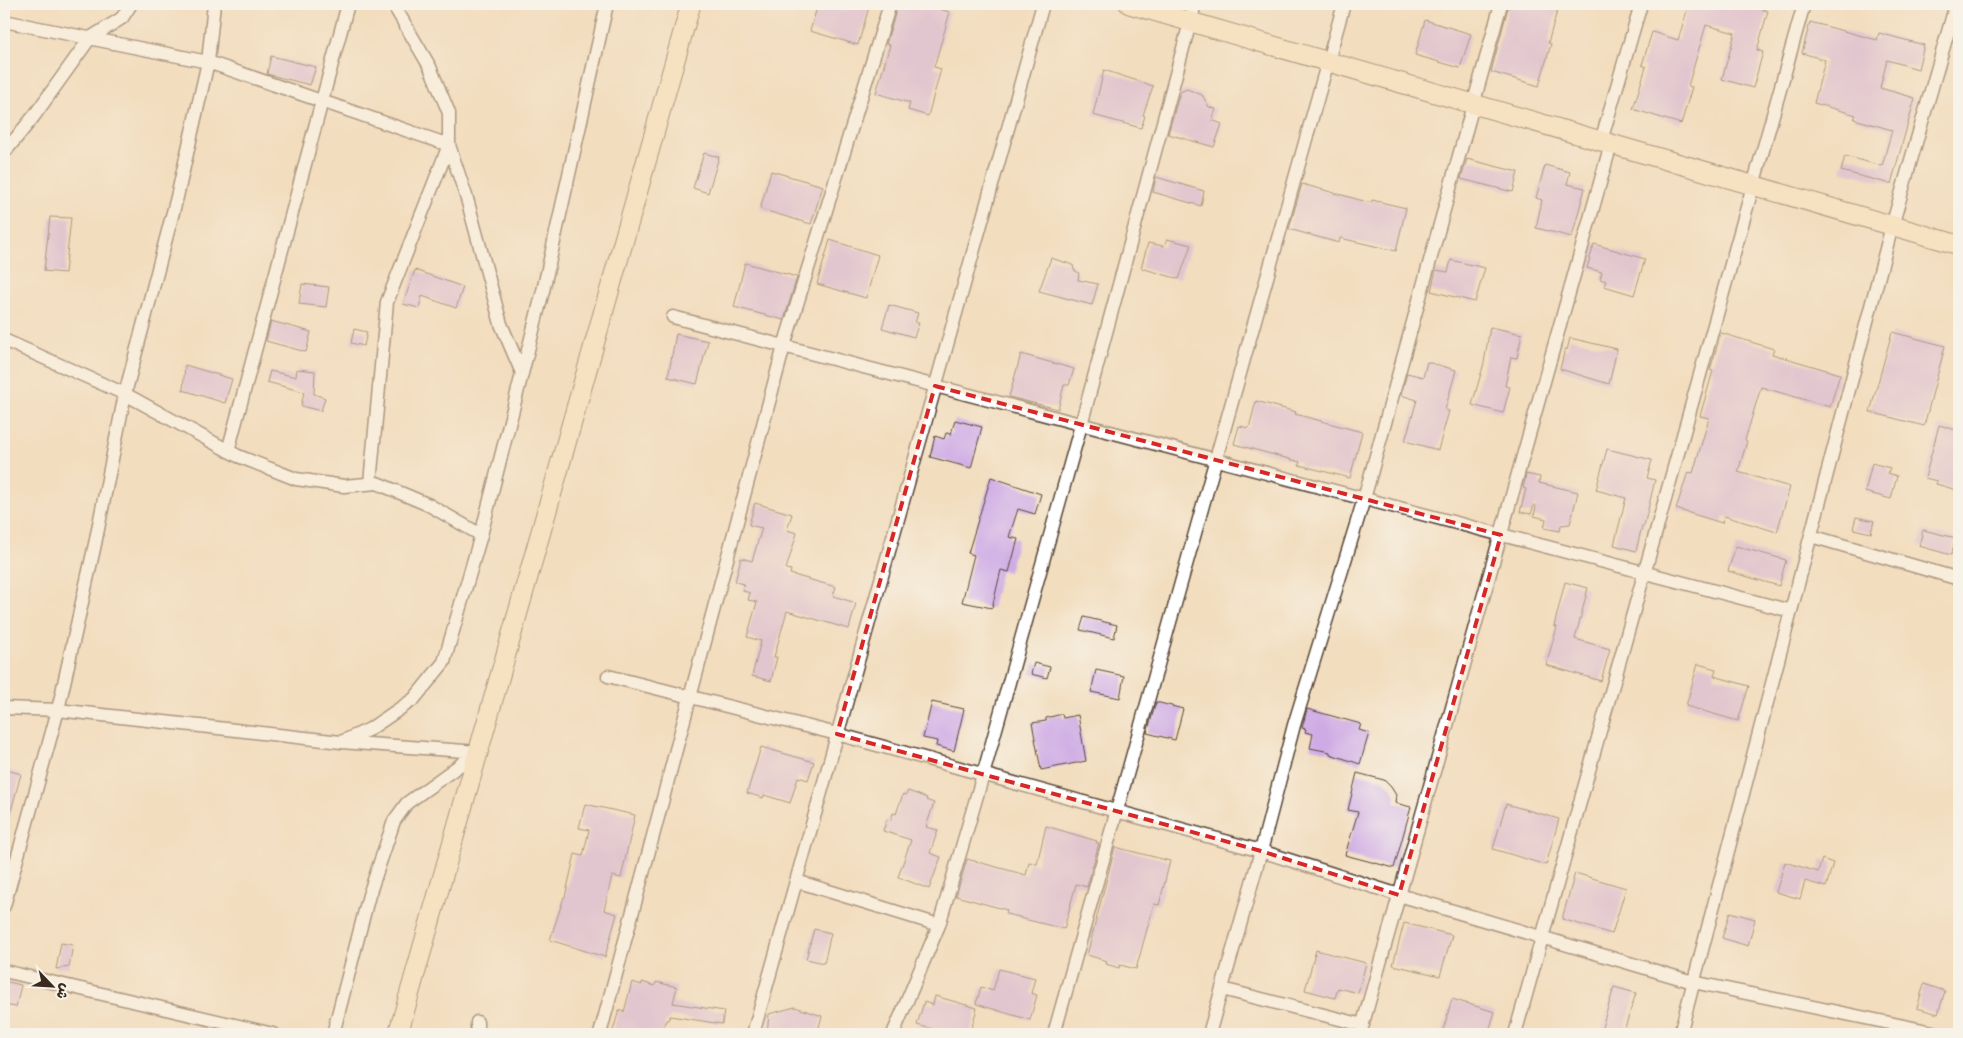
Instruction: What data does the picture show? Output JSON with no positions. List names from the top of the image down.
{
  "north": "bottom right"
}
